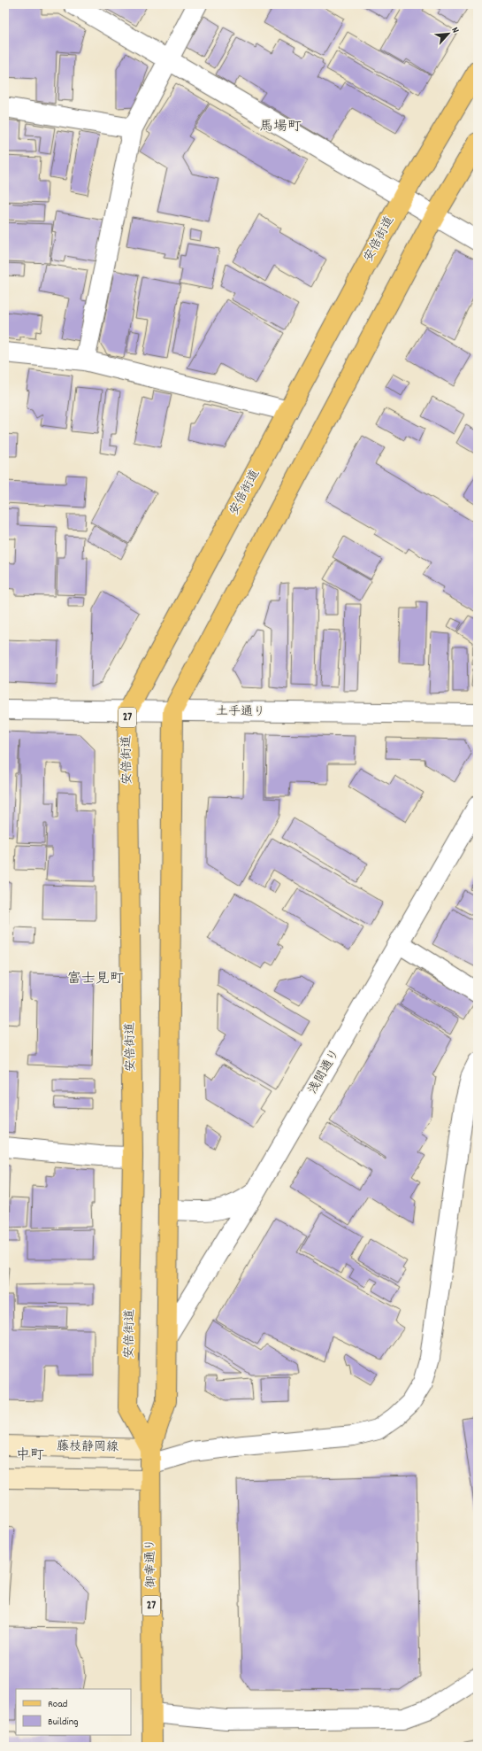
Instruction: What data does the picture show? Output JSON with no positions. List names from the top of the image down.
{
  "streets": {
    "main road": [
      "安倍街道",
      "27",
      "藤枝静岡線",
      "御幸通り"
    ],
    "street": ["土手通り", "浅間通り"]
  },
  "crossings": [
    ["安倍街道", "土手通り"],
    ["安倍街道", "27"],
    ["安倍街道", "藤枝静岡線"],
    ["安倍街道", "御幸通り"],
    ["土手通り", "27"],
    ["27", "浅間通り"],
    ["27", "藤枝静岡線"],
    ["27", "御幸通り"],
    ["藤枝静岡線", "御幸通り"]
  ],
  "districts": ["馬場町", "富士見町", "中町"],
  "legend": ["Road", "Building"],
  "north": "top right"
}
